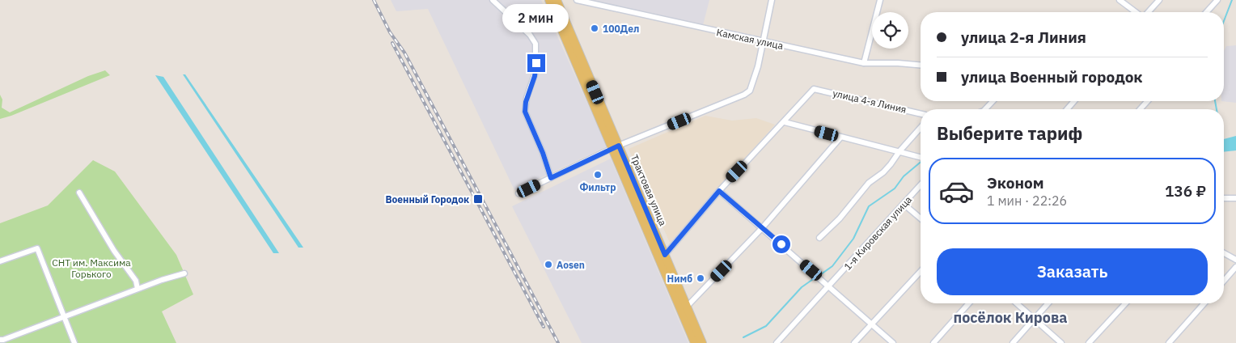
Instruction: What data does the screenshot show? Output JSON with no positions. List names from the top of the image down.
{
  "streets": {
    "main road": ["Трактовая улица"],
    "street": ["Камская улица", "улица 4-я Линия", "1-я Кировская улица"]
  },
  "districts": ["посёлок Кирова"],
  "parks": ["СНТ им. Максима Горького"],
  "places": {
    "other": [
      "100Дел",
      "Фильтр",
      "Aosen",
      "Нимб"
    ],
    "transit": ["Военный Городок"]
  },
  "page": {
    "bubble": "2 мин",
    "banner": ["улица 2-я Линия", "улица Военный городок"],
    "heading": "Выберите тариф",
    "list": [
      {
        "name": "Эконом",
        "note": "1 мин · 22:26",
        "value": "136 ₽"
      }
    ],
    "buttons": "Заказать"
  }
}
